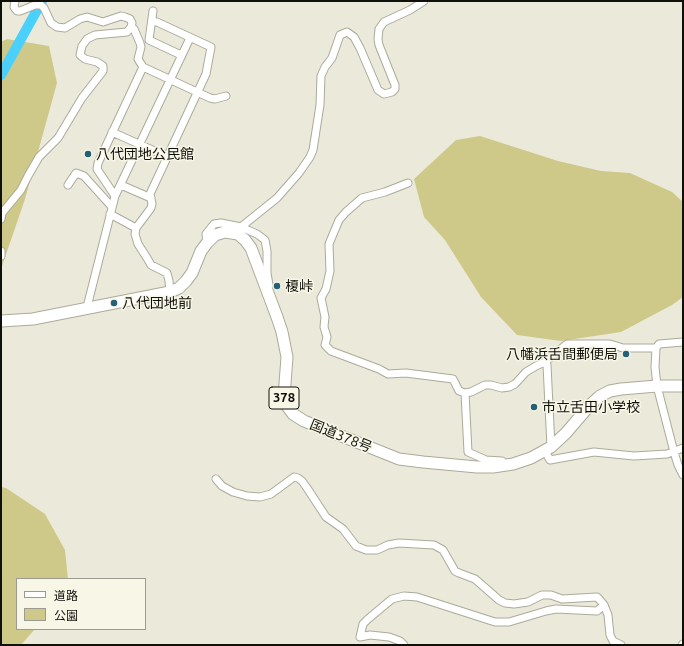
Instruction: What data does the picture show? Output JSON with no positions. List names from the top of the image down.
{
  "streets": {
    "highway": ["378", "国道378号"]
  },
  "places": [
    "八代団地公民館",
    "榎峠",
    "八代団地前",
    "八幡浜舌間郵便局",
    "市立舌田小学校"
  ],
  "legend": ["道路", "公園"]
}
